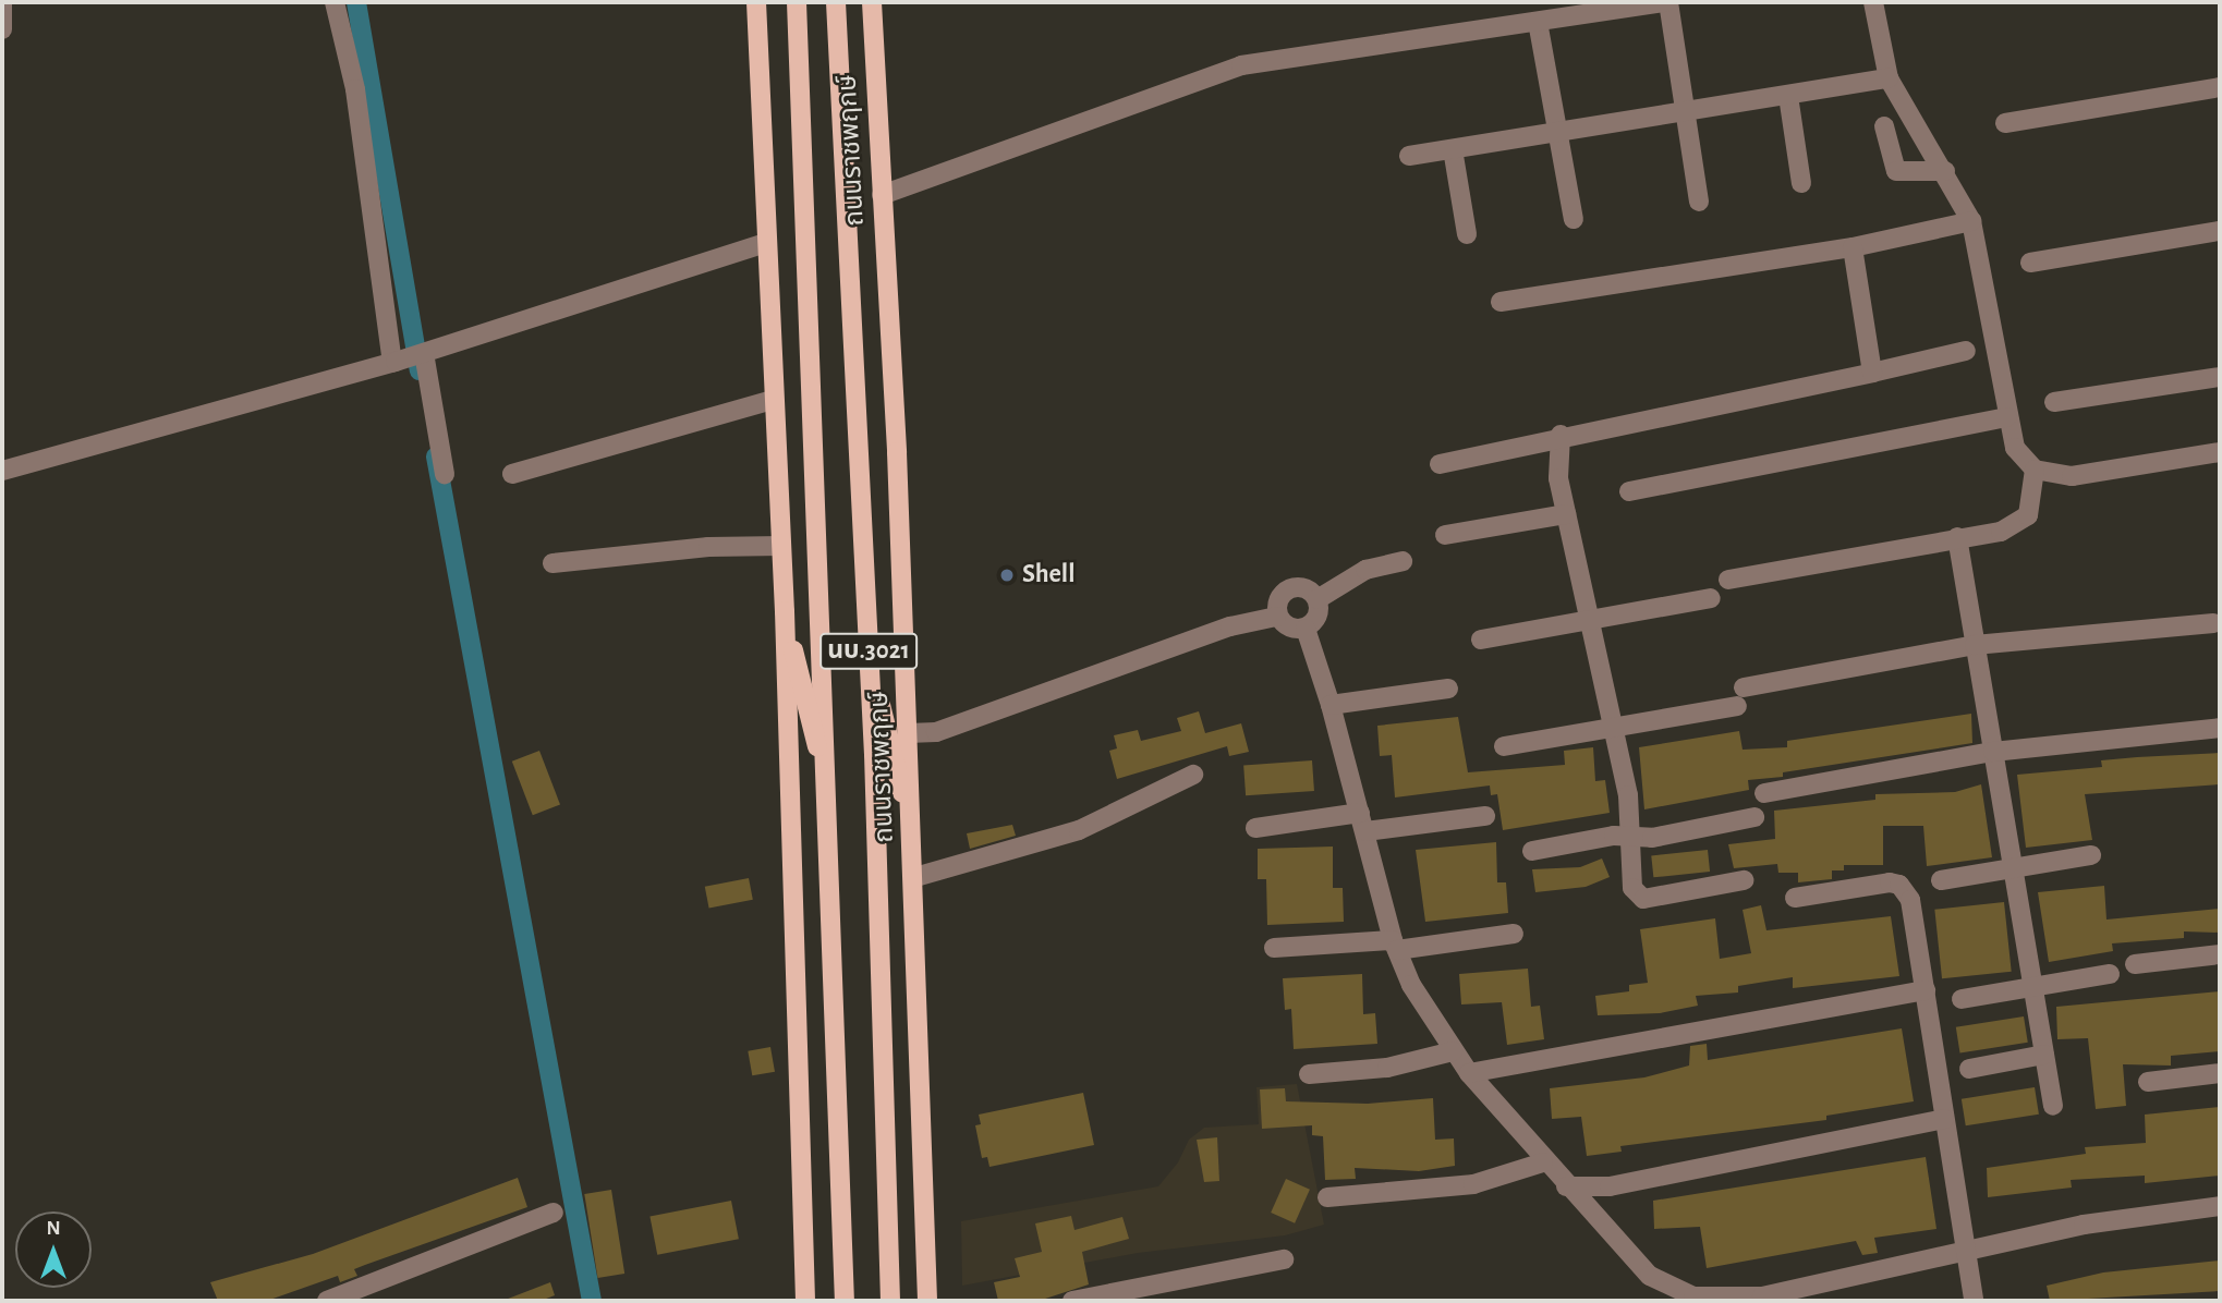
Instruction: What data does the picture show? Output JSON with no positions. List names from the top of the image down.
{
  "streets": {
    "main road": ["ถนนราชพฤกษ์", "นบ.3021"]
  },
  "places": ["Shell"],
  "north": "top"
}
